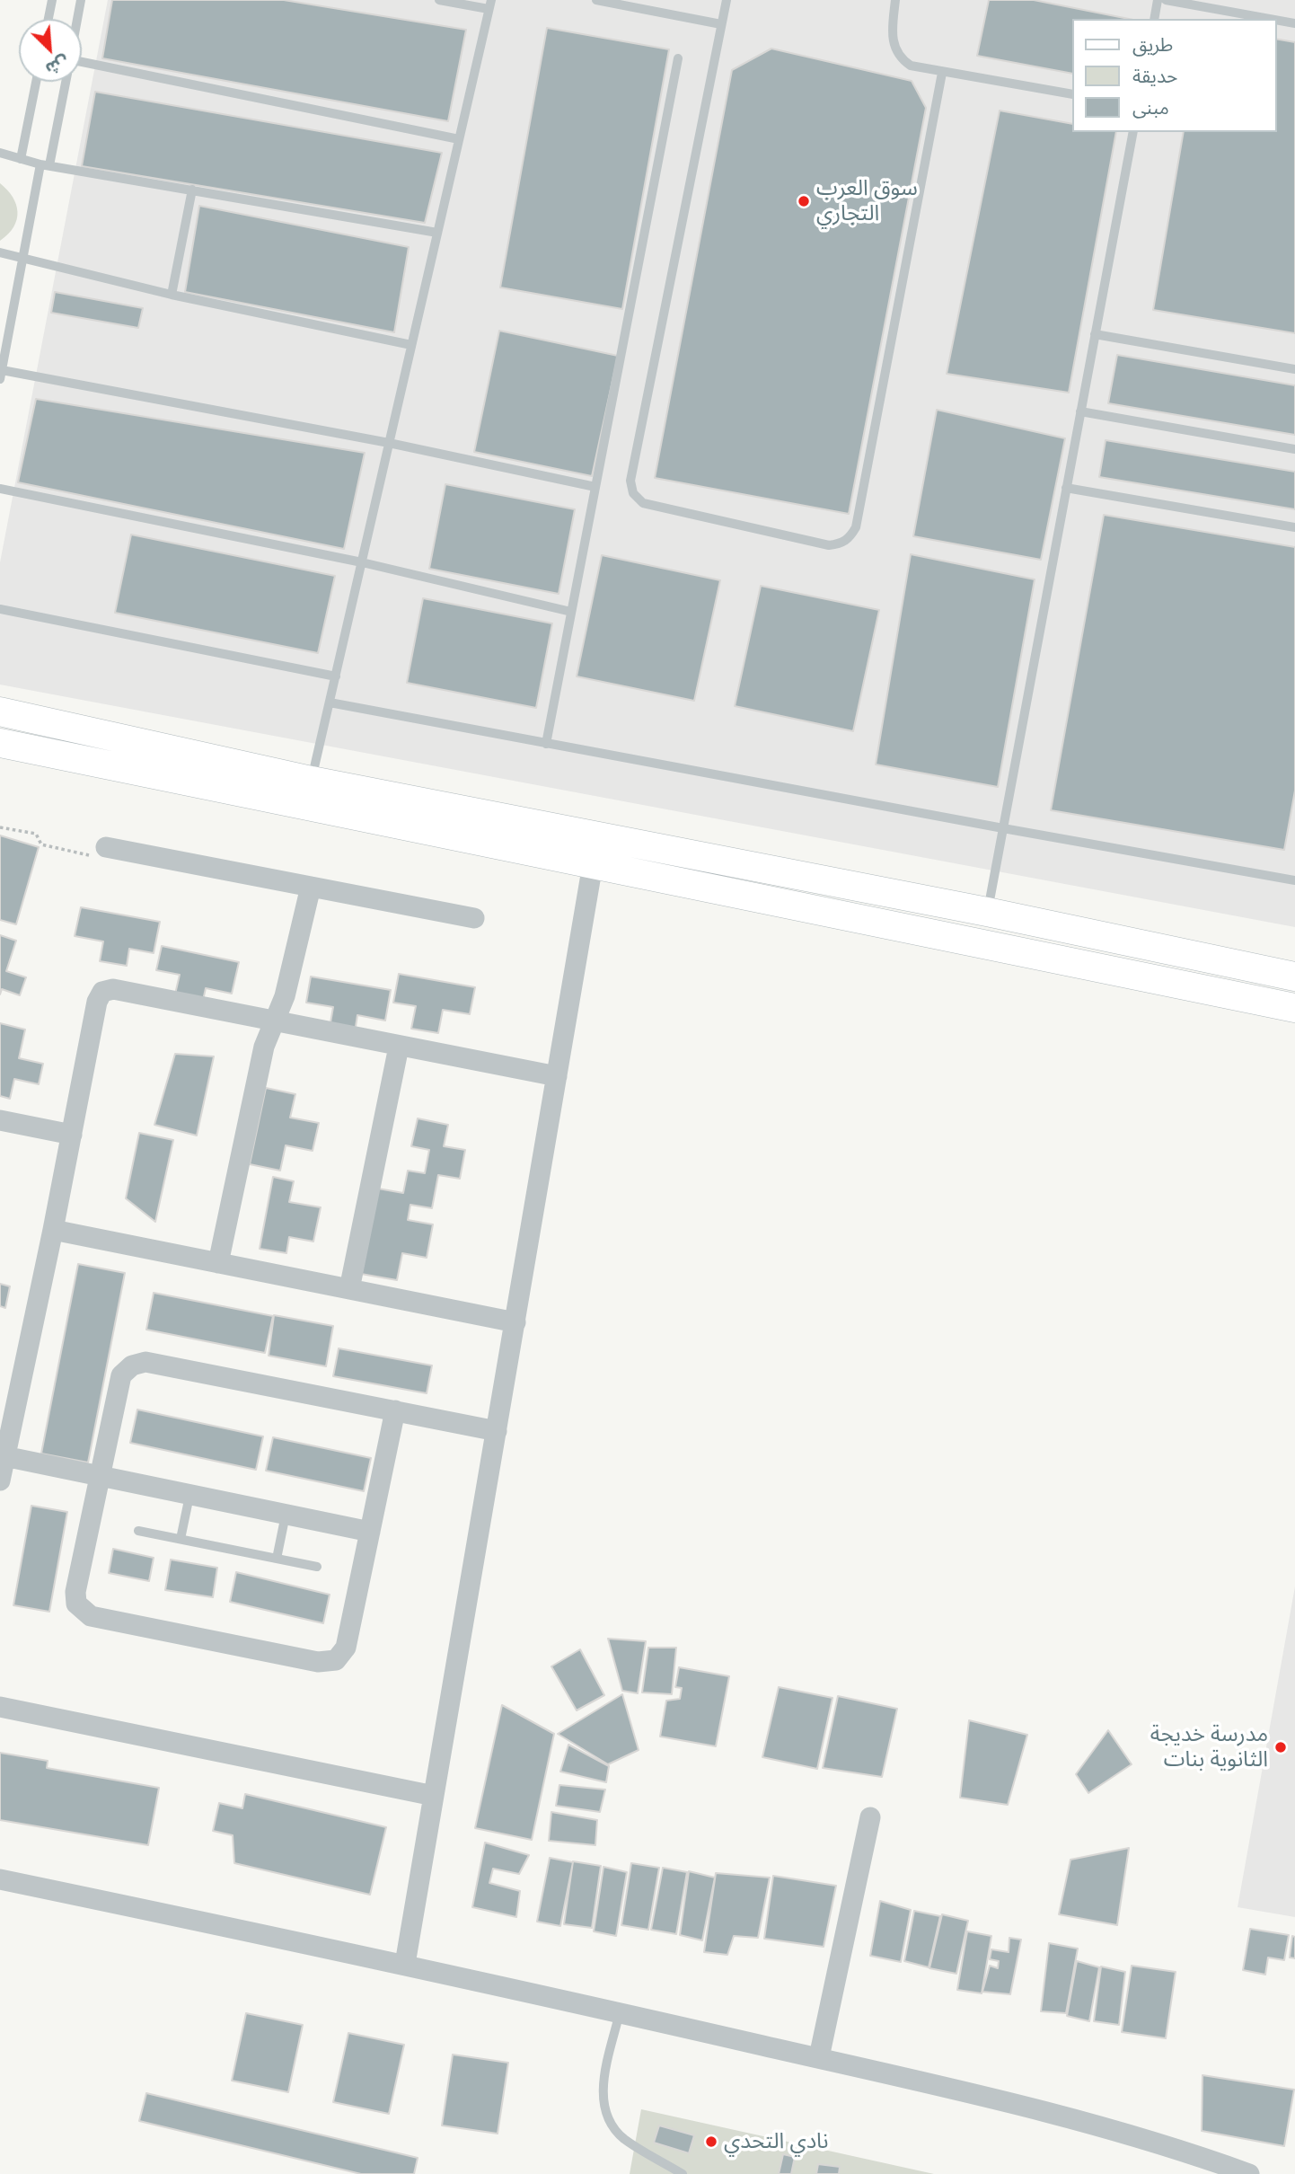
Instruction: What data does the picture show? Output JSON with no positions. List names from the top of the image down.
{
  "places": ["سوق العرب التجاري", "مدرسة خديجة الثانوية بنات", "نادي التحدي"],
  "legend": ["طريق", "حديقة", "مبنى"],
  "north": "bottom right"
}
